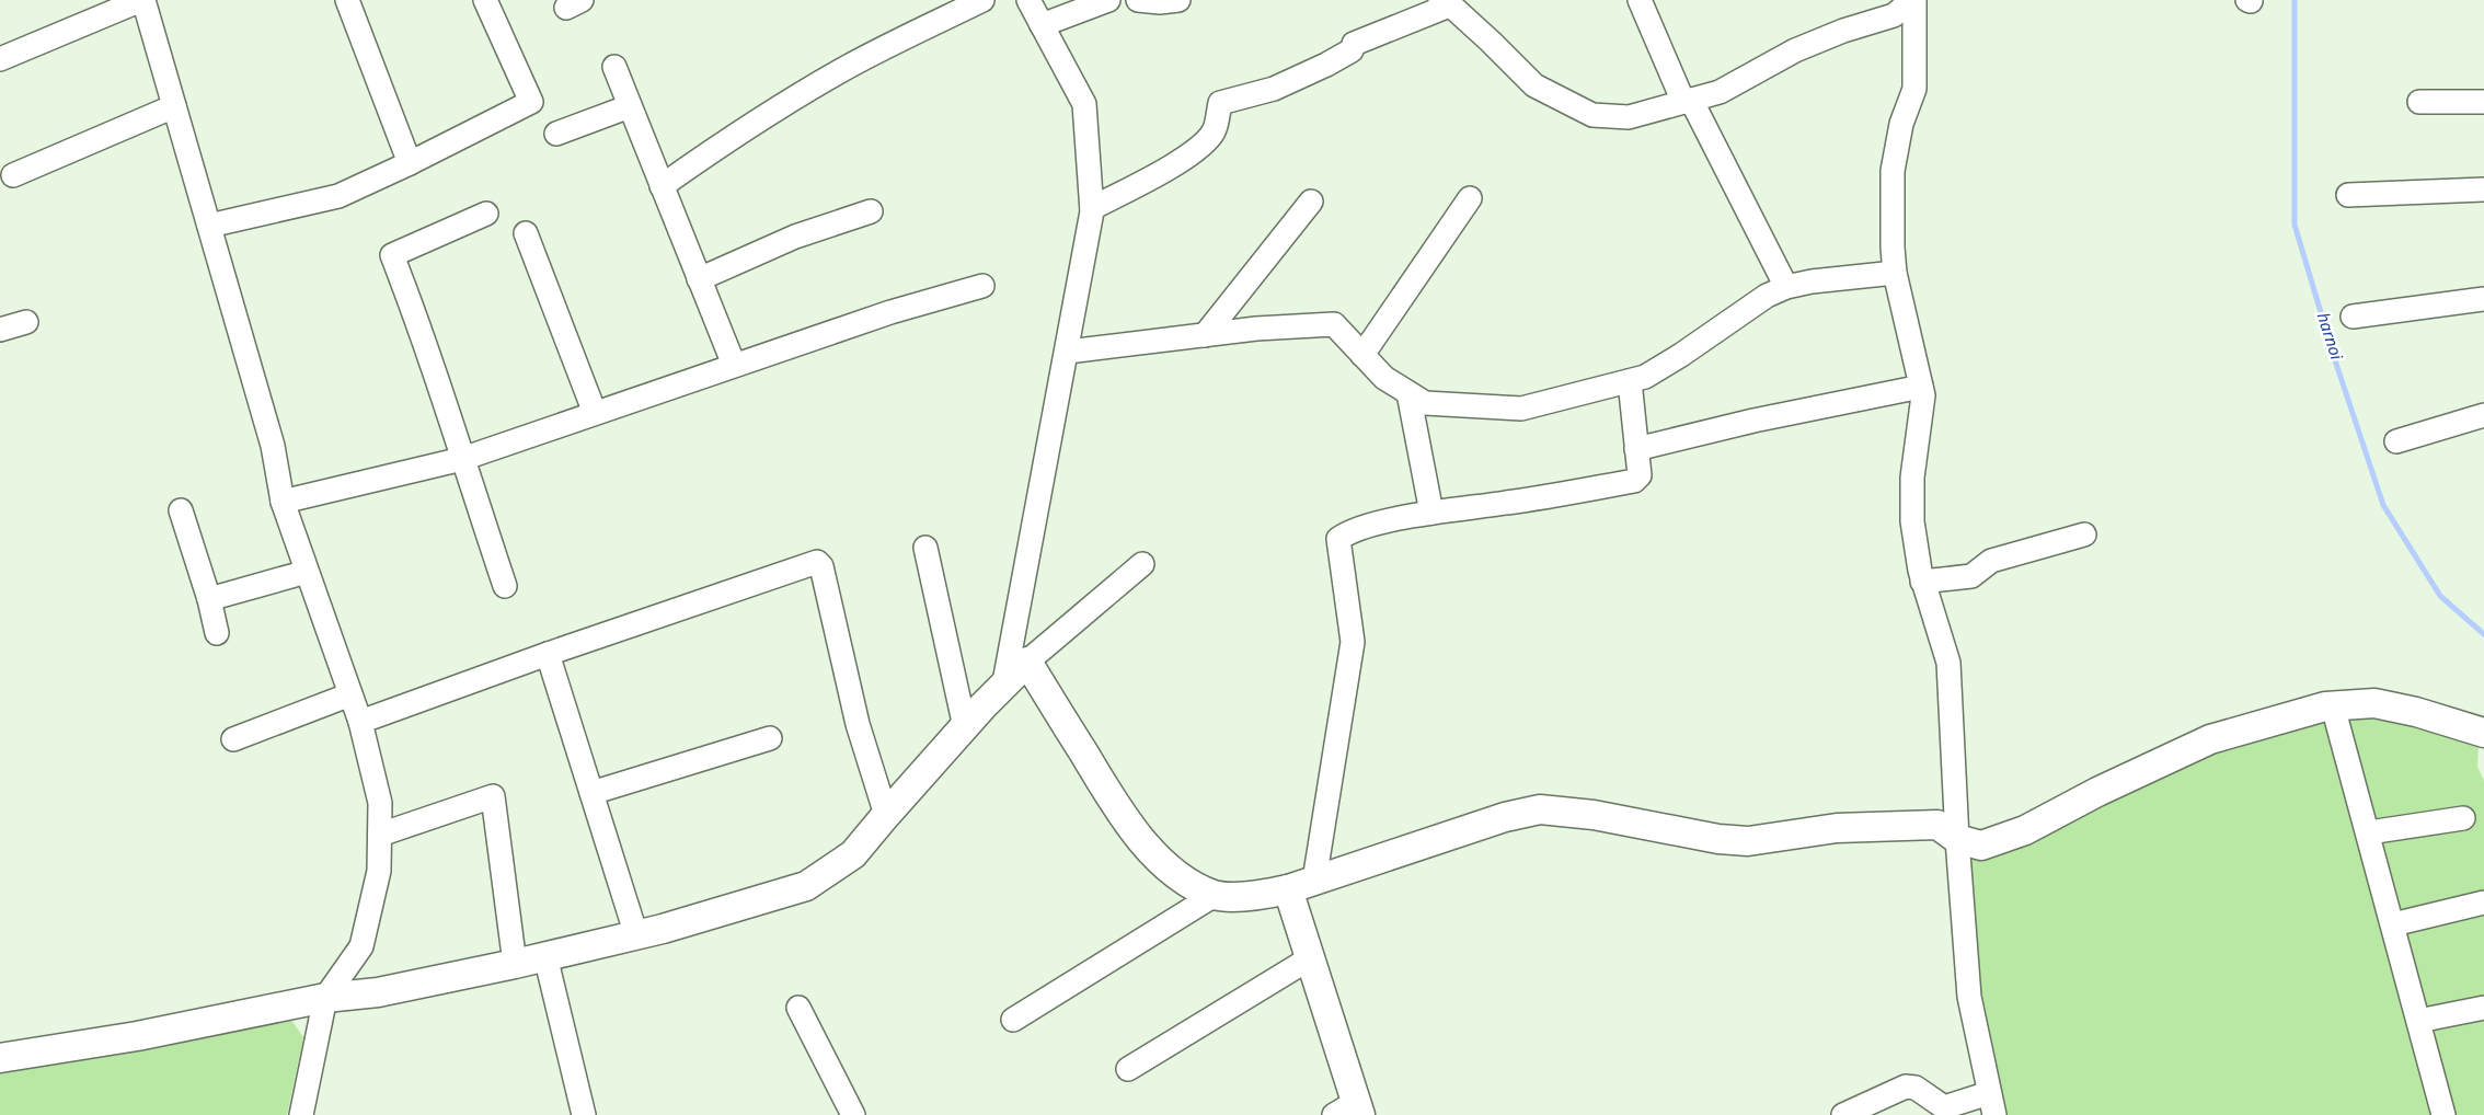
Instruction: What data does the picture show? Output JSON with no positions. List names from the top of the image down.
{
  "water": ["harnoi"]
}
